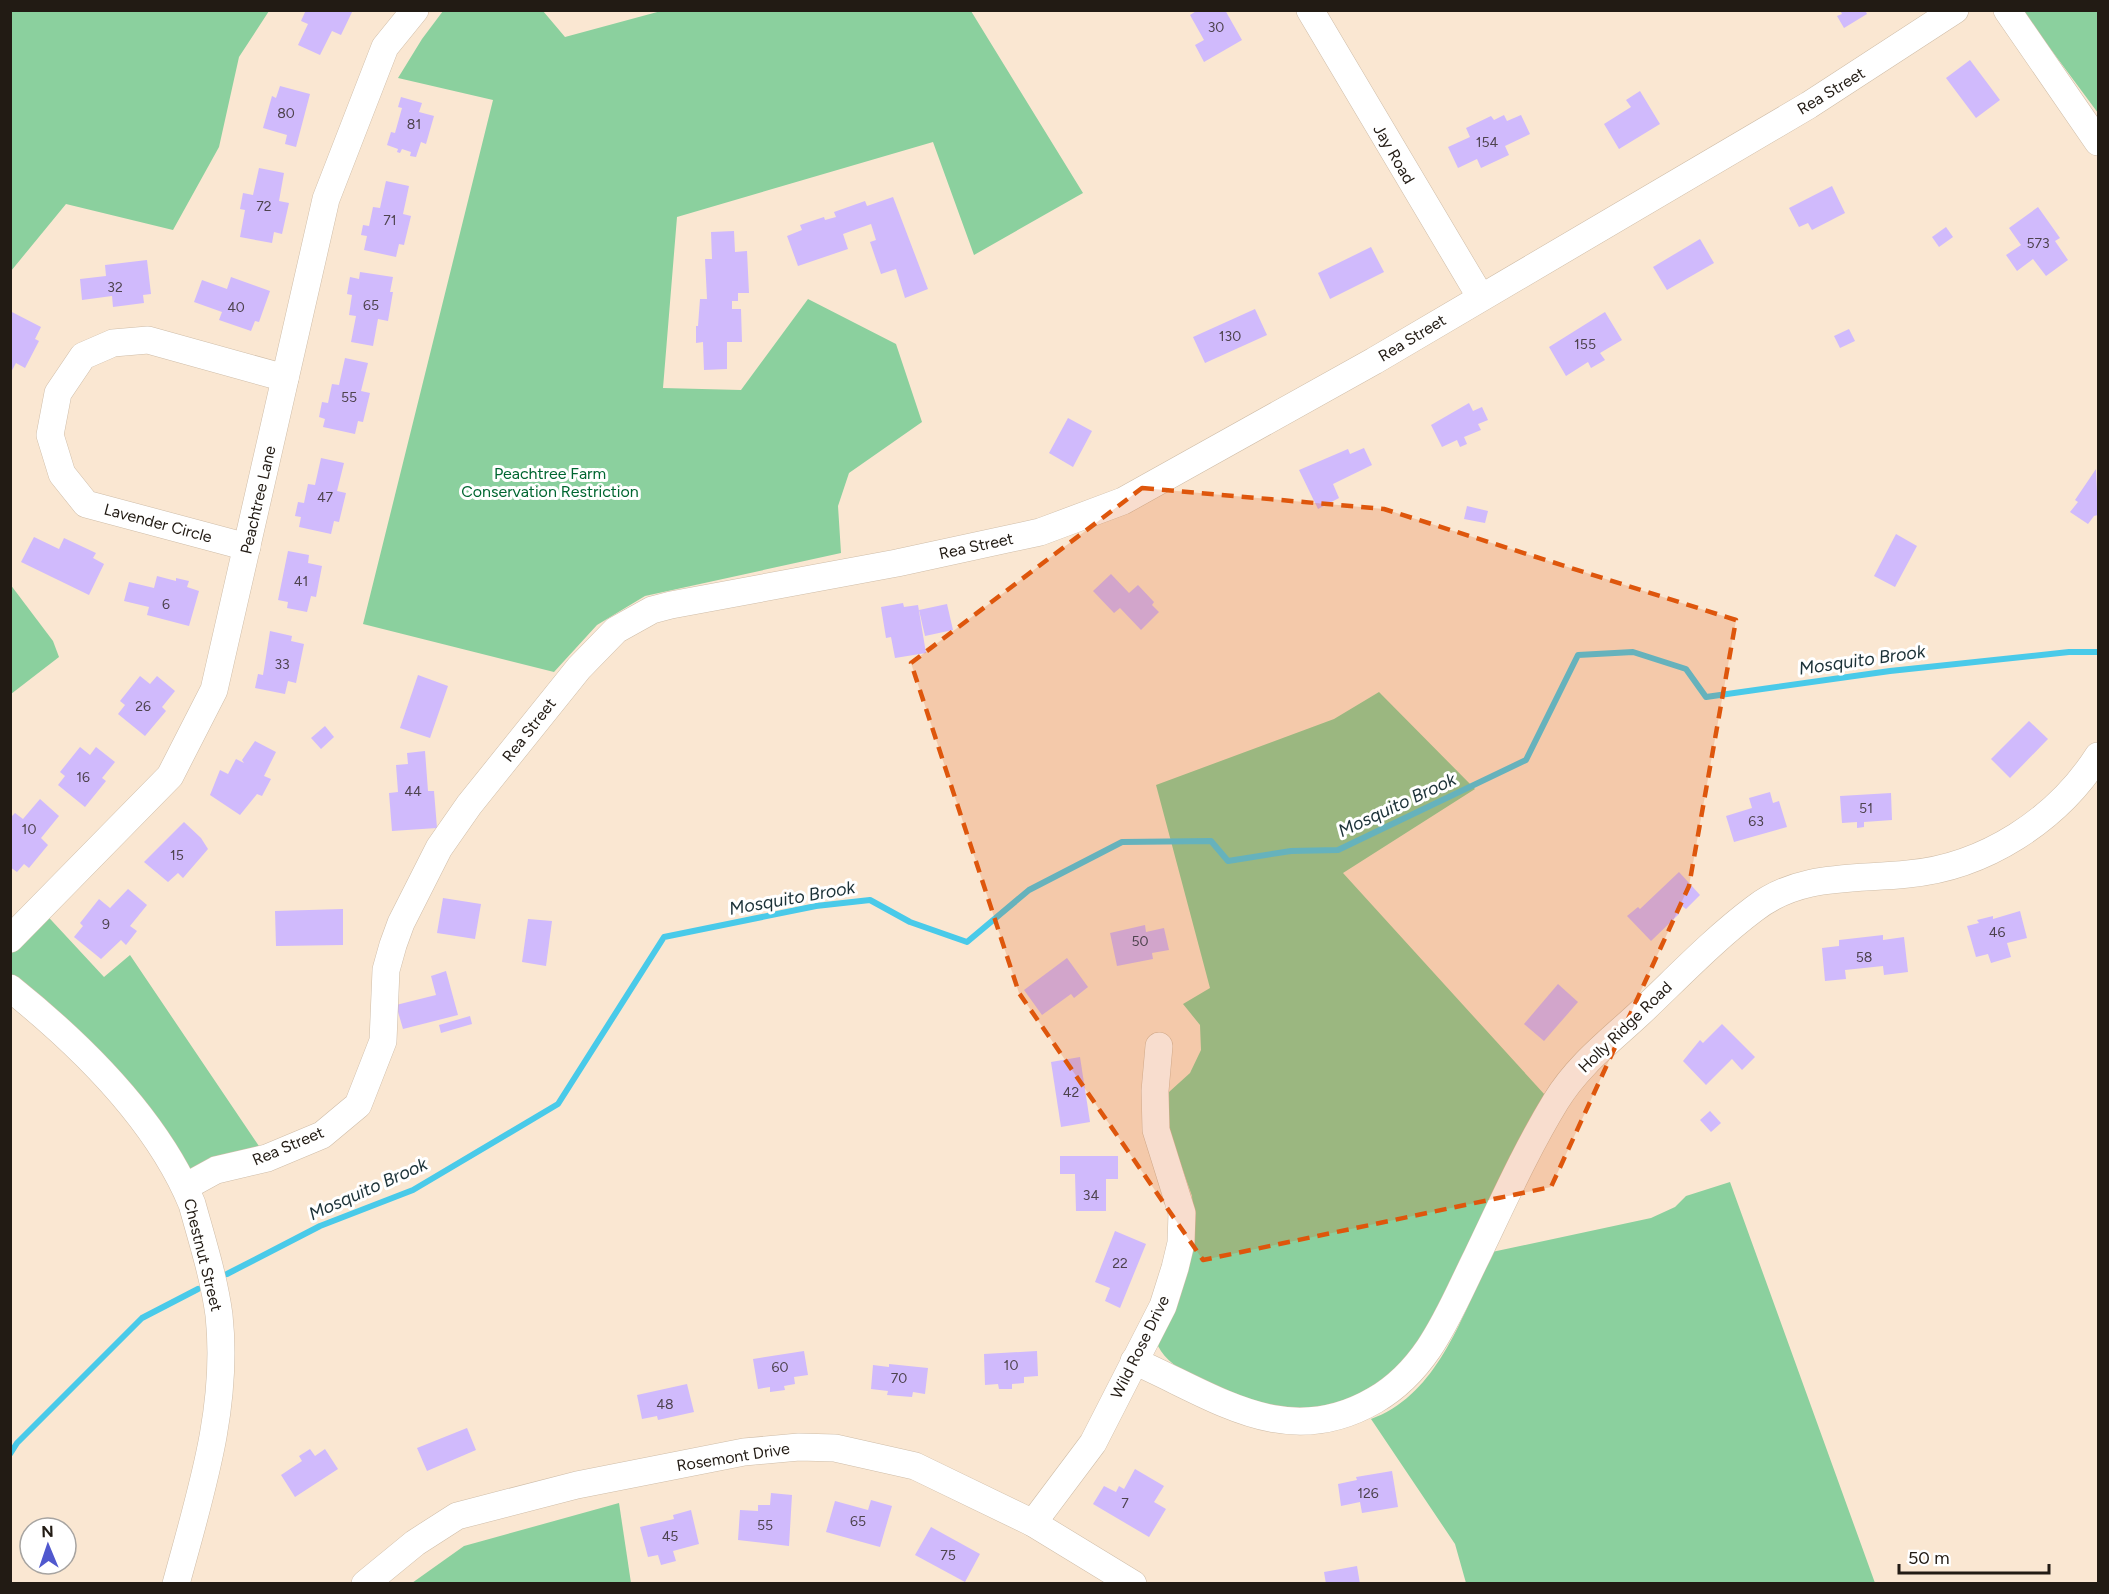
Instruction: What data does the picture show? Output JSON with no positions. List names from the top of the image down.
{
  "streets": {
    "street": [
      "Rea Street",
      "Jay Road",
      "Peachtree Lane",
      "Lavender Circle",
      "Holly Ridge Road",
      "Chestnut Street",
      "Wild Rose Drive",
      "Rosemont Drive"
    ]
  },
  "crossings": [
    ["Rea Street", "Jay Road"],
    ["Rea Street", "Chestnut Street"],
    ["Peachtree Lane", "Lavender Circle"],
    ["Holly Ridge Road", "Wild Rose Drive"],
    ["Wild Rose Drive", "Rosemont Drive"]
  ],
  "water": ["Mosquito Brook"],
  "parks": ["Peachtree Farm Conservation Restriction"],
  "house_numbers": [
    "30",
    "80",
    "81",
    "154",
    "72",
    "71",
    "573",
    "32",
    "65",
    "40",
    "130",
    "155",
    "55",
    "47",
    "41",
    "6",
    "33",
    "26",
    "16",
    "44",
    "51",
    "63",
    "10",
    "15",
    "9",
    "46",
    "50",
    "58",
    "42",
    "34",
    "22",
    "10",
    "60",
    "70",
    "48",
    "126",
    "7",
    "65",
    "55",
    "45",
    "75"
  ],
  "scale_bar": "50 m",
  "north": "top"
}
